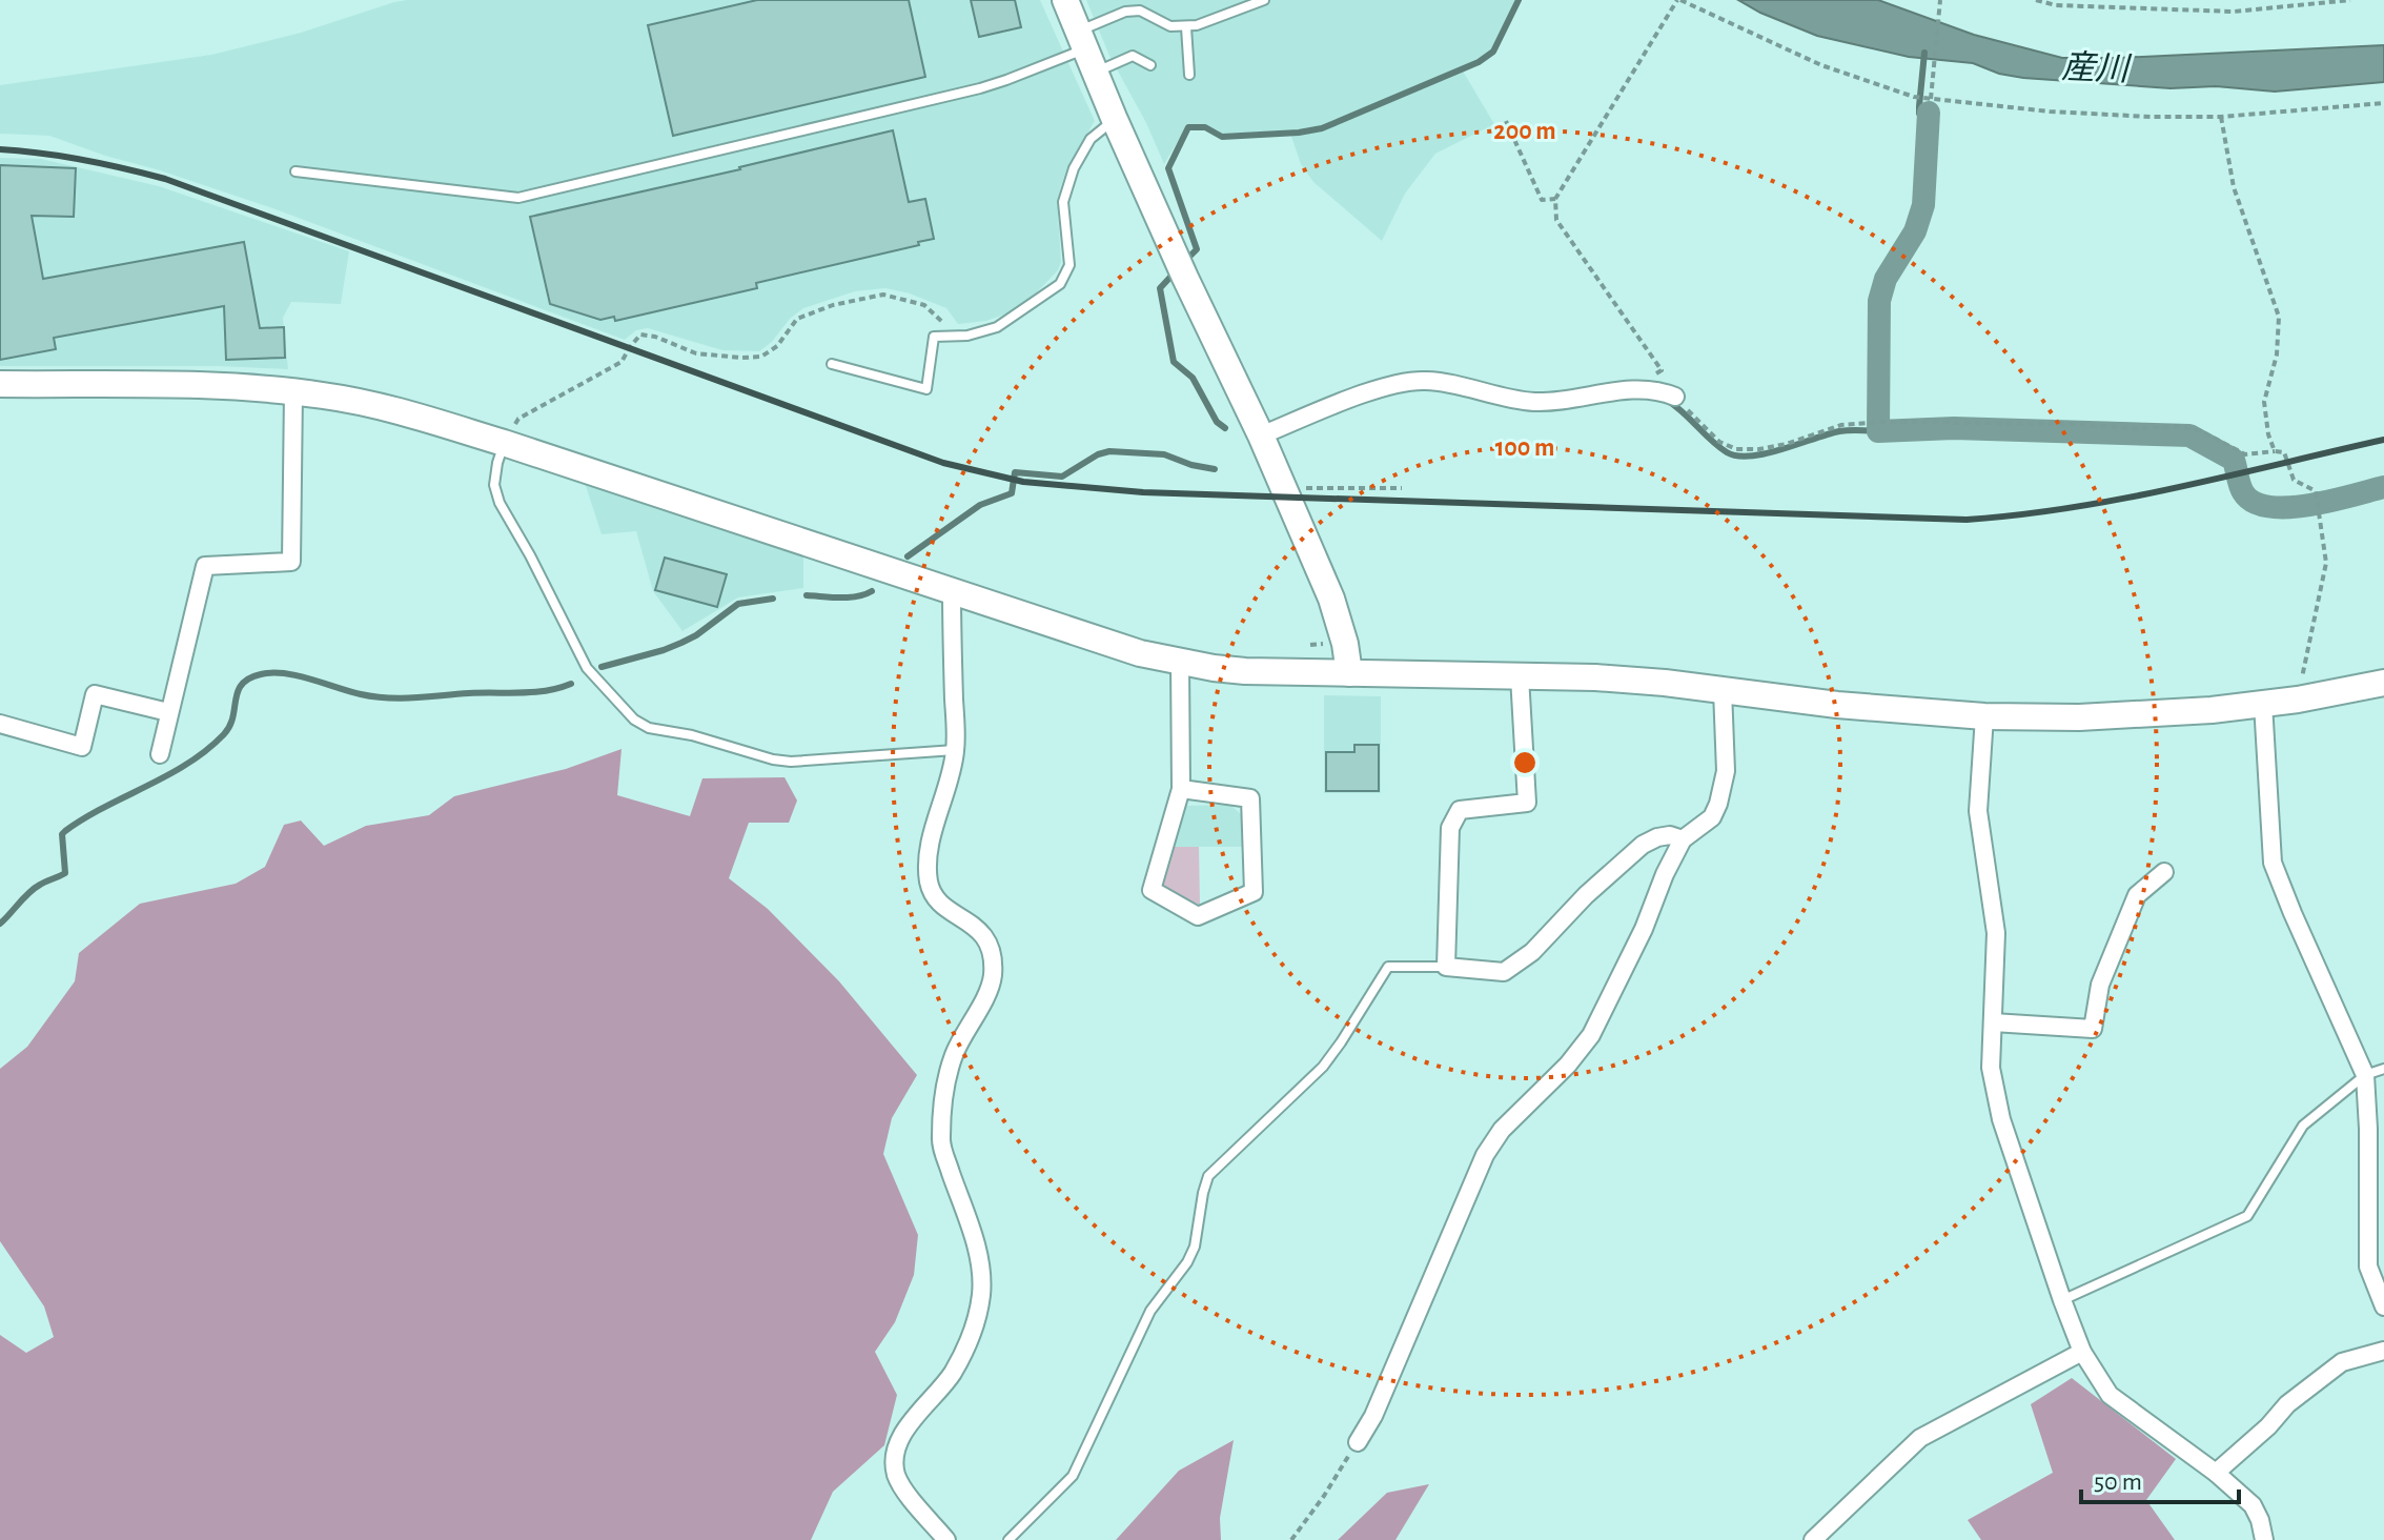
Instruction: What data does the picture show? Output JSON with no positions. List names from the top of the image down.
{
  "water": ["産川"],
  "scale_bar": "50 m",
  "rings": ["200 m", "100 m"]
}
